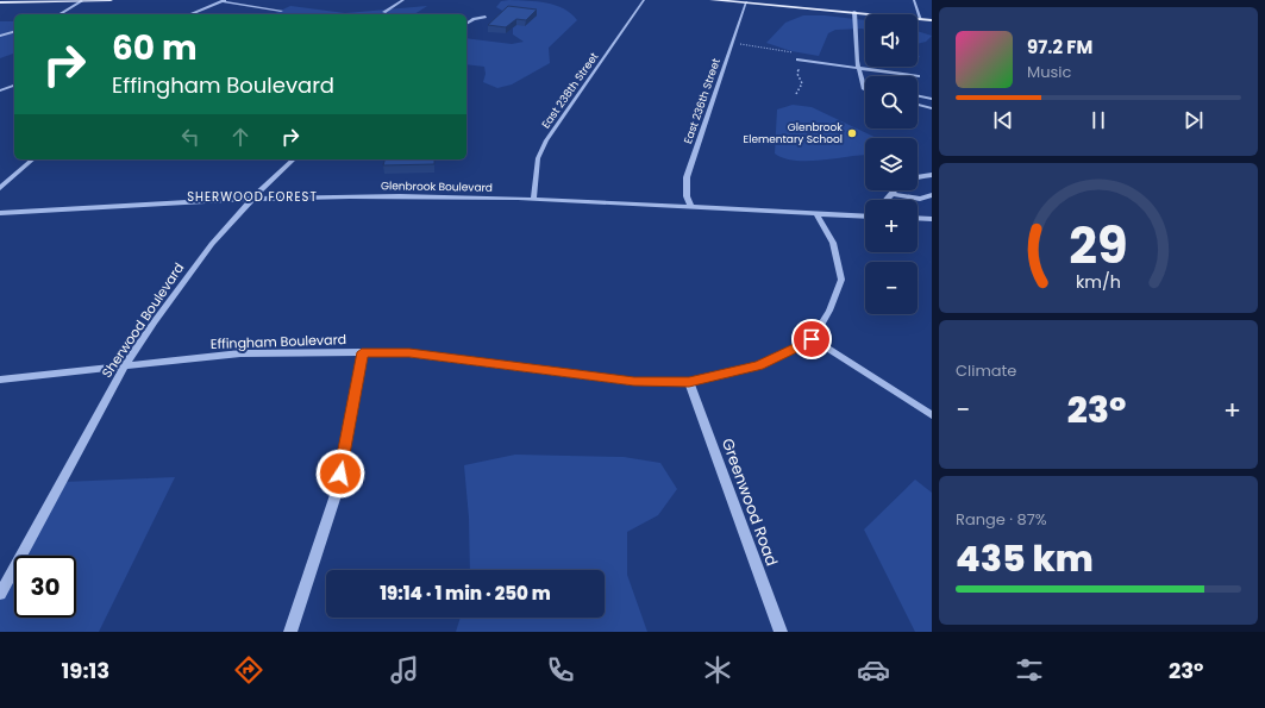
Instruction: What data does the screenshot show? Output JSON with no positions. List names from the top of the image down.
{
  "streets": {
    "street": [
      "East 238th Street",
      "East 236th Street",
      "Glenbrook Boulevard",
      "Sherwood Boulevard",
      "Effingham Boulevard",
      "Greenwood Road"
    ]
  },
  "crossings": [
    ["East 238th Street", "Glenbrook Boulevard"],
    ["East 236th Street", "Glenbrook Boulevard"],
    ["Glenbrook Boulevard", "Sherwood Boulevard"],
    ["Sherwood Boulevard", "Effingham Boulevard"],
    ["Effingham Boulevard", "Greenwood Road"]
  ],
  "districts": ["SHERWOOD FOREST"],
  "places": ["Glenbrook Elementary School"],
  "page": {
    "map_buttons": ["+", "−"],
    "turn": ["60 m", "Effingham Boulevard"],
    "song": ["97.2 FM", "Music"],
    "tile": [
      "Climate",
      ["Range · 87%", "435 km"]
    ],
    "heat": ["−", "23°", "+"],
    "limit": "30",
    "trip": "19:14 · 1 min · 250 m",
    "tabs": ["19:13", "23°"],
    "gauge": ["29", "km/h"]
  }
}
